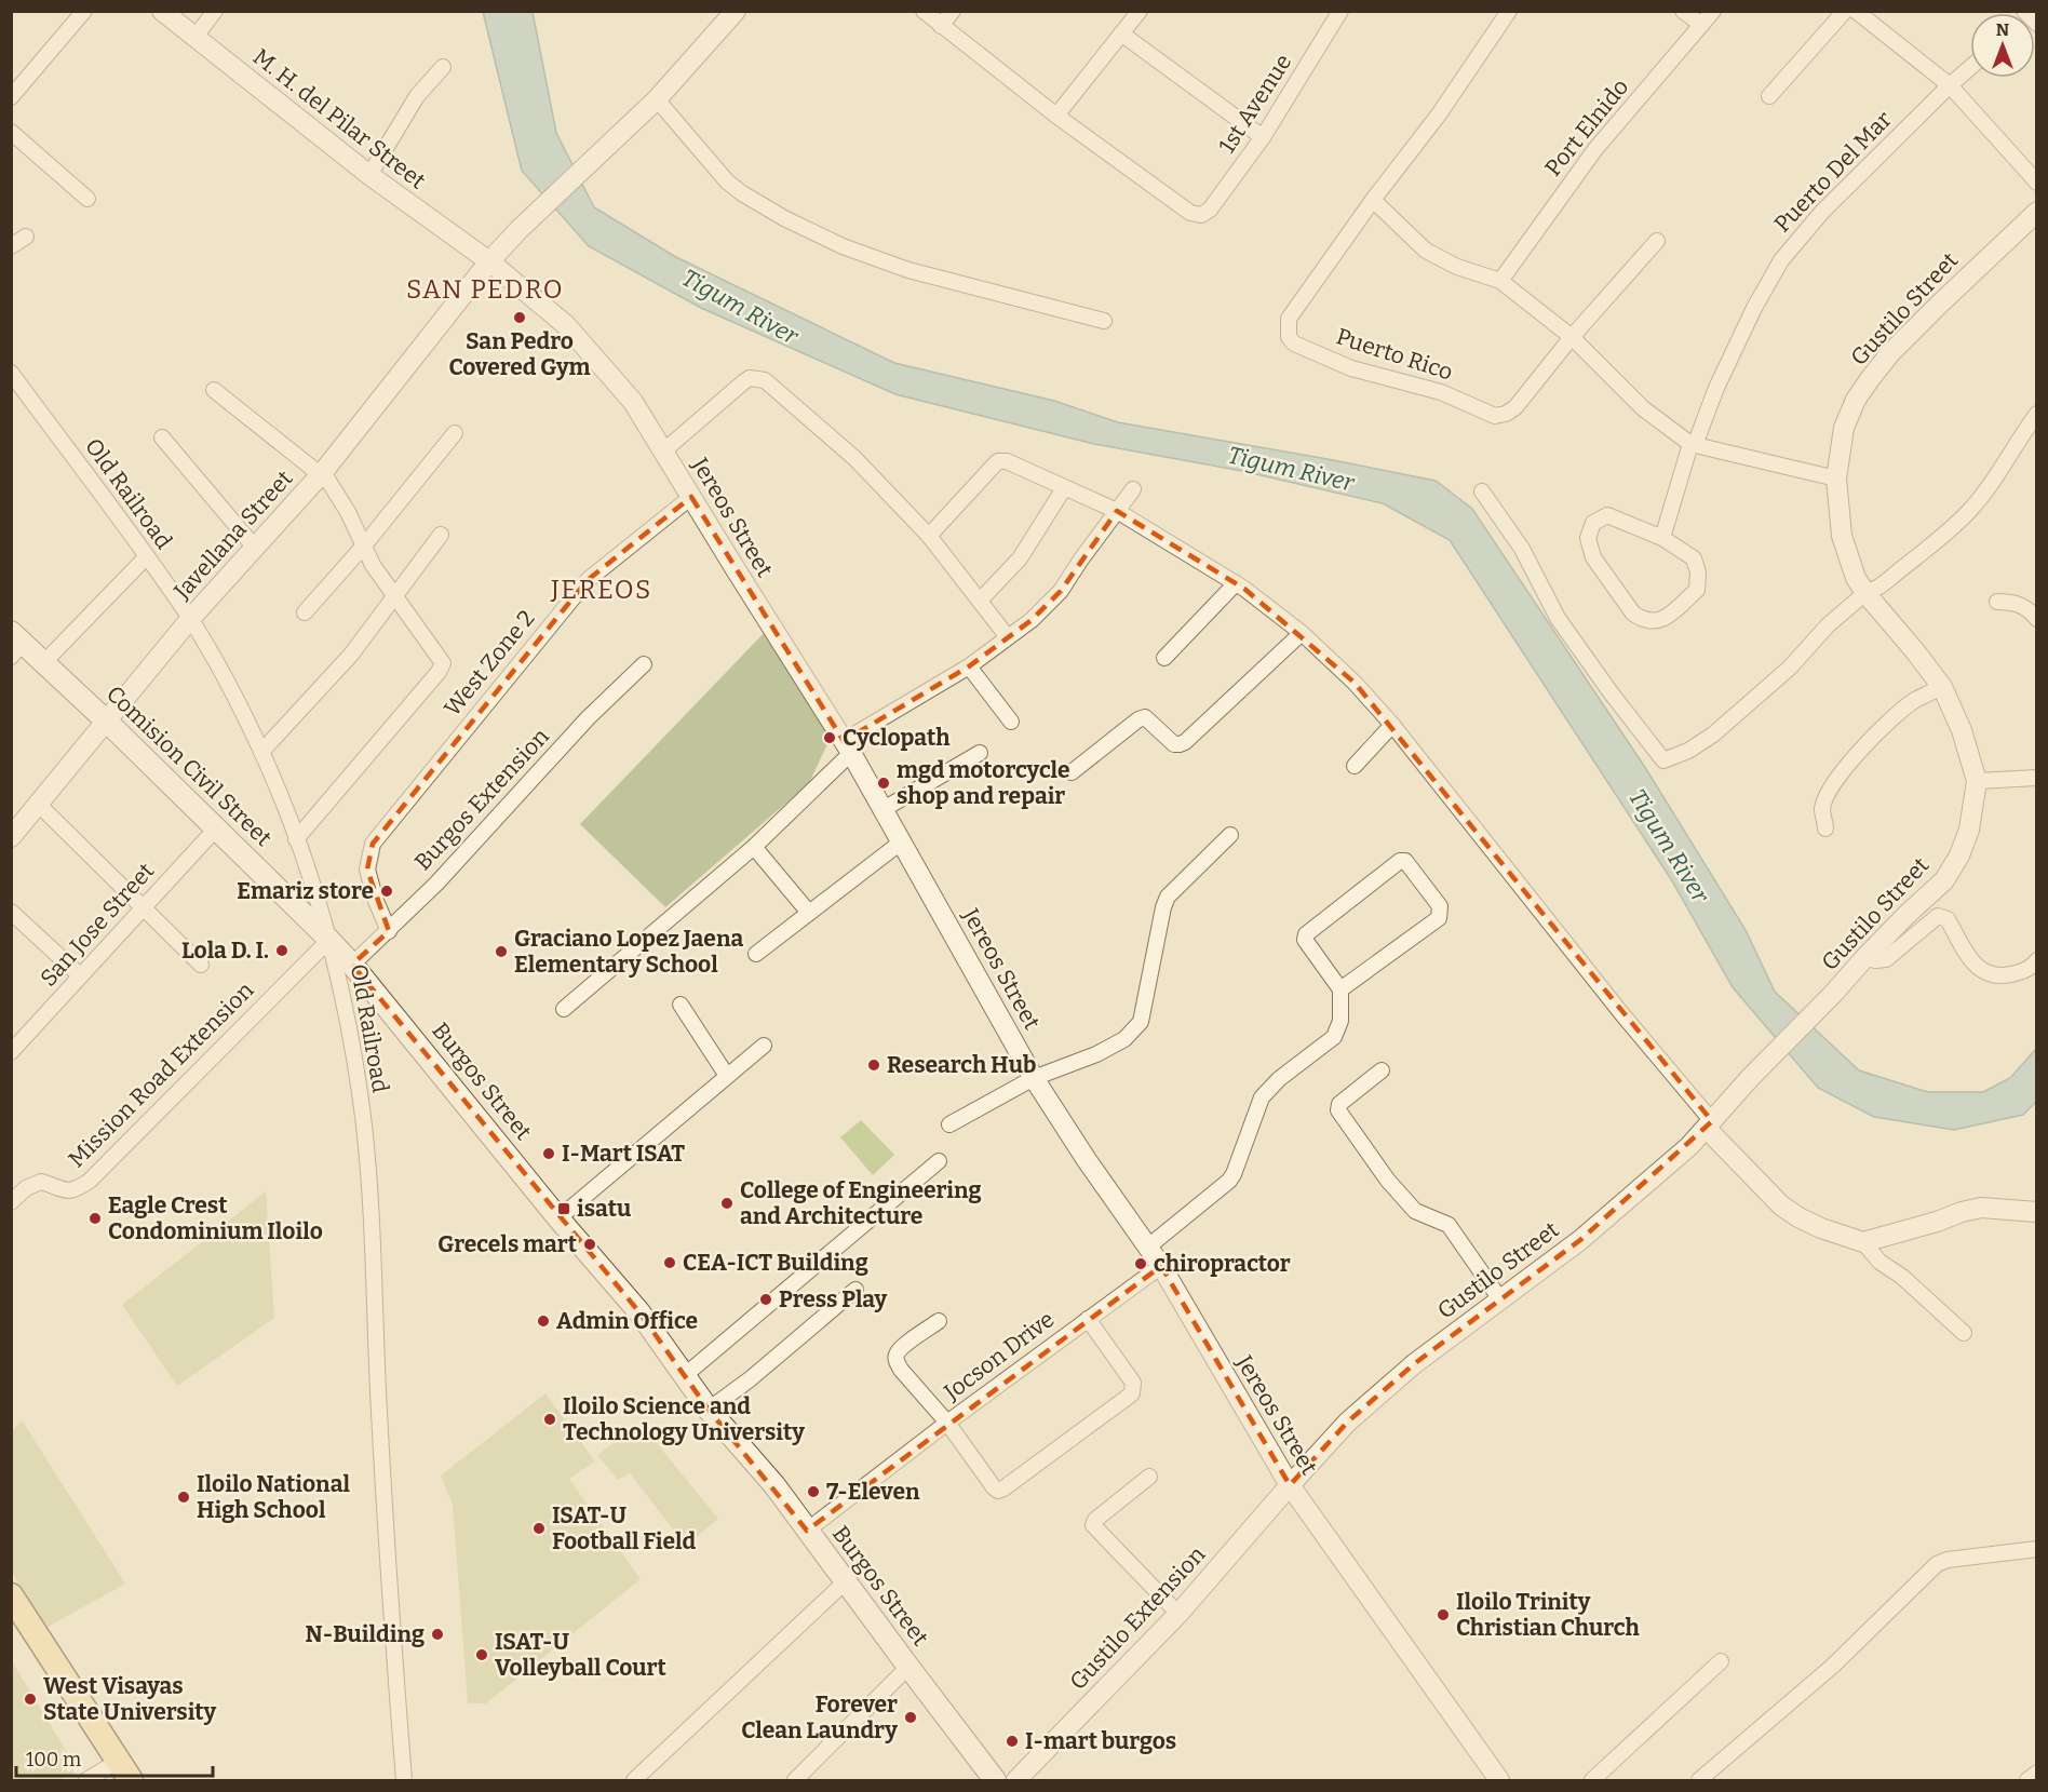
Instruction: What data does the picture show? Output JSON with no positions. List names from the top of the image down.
{
  "streets": {
    "main road": ["Comision Civil Street", "Burgos Street"],
    "street": [
      "1st Avenue",
      "M. H. del Pilar Street",
      "Port Elnido",
      "Puerto Del Mar",
      "Gustilo Street",
      "Puerto Rico",
      "Old Railroad",
      "Jereos Street",
      "Javellana Street",
      "West Zone 2",
      "Burgos Extension",
      "San Jose Street",
      "Mission Road Extension",
      "Jocson Drive",
      "Gustilo Extension"
    ]
  },
  "crossings": [
    ["M. H. del Pilar Street", "Jereos Street"],
    ["M. H. del Pilar Street", "Javellana Street"],
    ["Gustilo Street", "Jereos Street"],
    ["Gustilo Street", "Gustilo Extension"],
    ["Old Railroad", "Javellana Street"],
    ["Old Railroad", "Comision Civil Street"],
    ["Old Railroad", "Mission Road Extension"],
    ["Old Railroad", "Burgos Street"],
    ["Jereos Street", "Javellana Street"],
    ["Jereos Street", "West Zone 2"],
    ["Jereos Street", "Jocson Drive"],
    ["Jereos Street", "Gustilo Extension"],
    ["Javellana Street", "Comision Civil Street"],
    ["West Zone 2", "Burgos Extension"],
    ["Comision Civil Street", "San Jose Street"],
    ["Comision Civil Street", "Mission Road Extension"],
    ["Comision Civil Street", "Burgos Street"],
    ["Burgos Extension", "Burgos Street"],
    ["Mission Road Extension", "Burgos Street"]
  ],
  "districts": ["SAN PEDRO", "JEREOS"],
  "water": ["Tigum River"],
  "places": {
    "other": [
      "San Pedro Covered Gym",
      "Cyclopath",
      "mgd motorcycle shop and repair",
      "Emariz store",
      "Lola D. I.",
      "Graciano Lopez Jaena Elementary School",
      "Research Hub",
      "I-Mart ISAT",
      "College of Engineering and Architecture",
      "Eagle Crest Condominium Iloilo",
      "Grecels mart",
      "CEA-ICT Building",
      "chiropractor",
      "Press Play",
      "Admin Office",
      "Iloilo Science and Technology University",
      "7-Eleven",
      "Iloilo National High School",
      "ISAT-U Football Field",
      "Iloilo Trinity Christian Church",
      "N-Building",
      "ISAT-U Volleyball Court",
      "West Visayas State University",
      "Forever Clean Laundry",
      "I-mart burgos"
    ],
    "transit": ["isatu"]
  },
  "scale_bar": "100 m",
  "north": "top"
}
